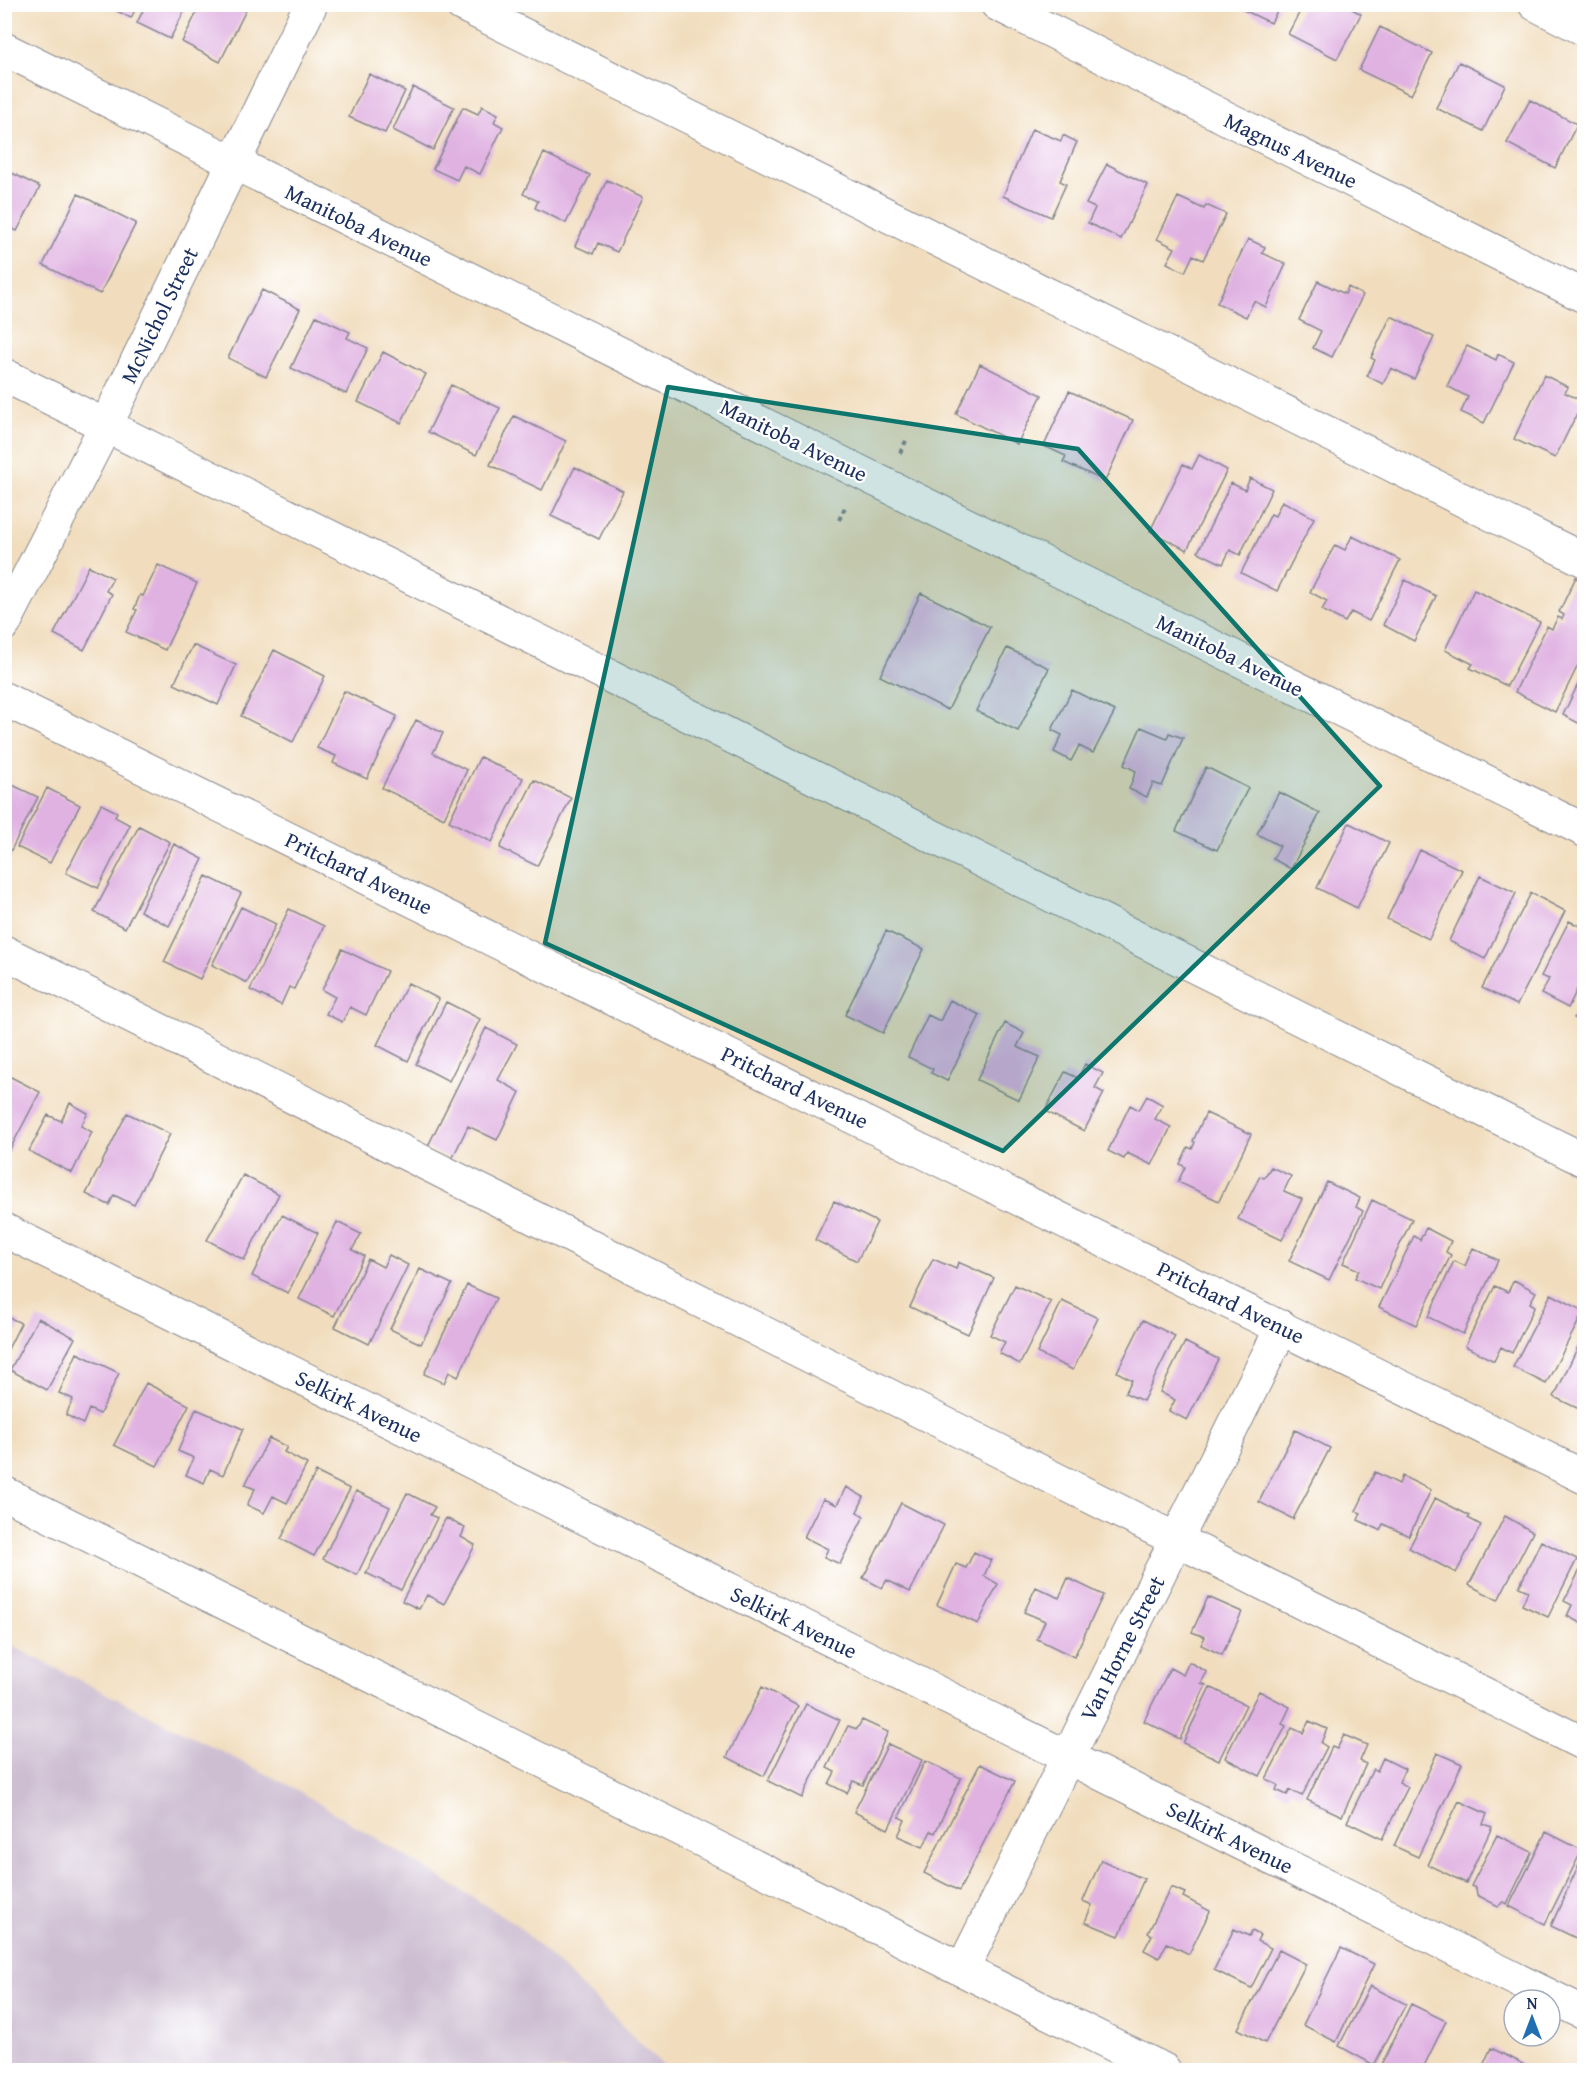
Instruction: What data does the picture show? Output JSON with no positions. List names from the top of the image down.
{
  "streets": {
    "street": [
      "Magnus Avenue",
      "Manitoba Avenue",
      "McNichol Street",
      "Pritchard Avenue",
      "Selkirk Avenue",
      "Van Horne Street"
    ]
  },
  "crossings": [
    ["Manitoba Avenue", "McNichol Street"],
    ["Pritchard Avenue", "Van Horne Street"],
    ["Selkirk Avenue", "Van Horne Street"]
  ],
  "north": "top"
}
